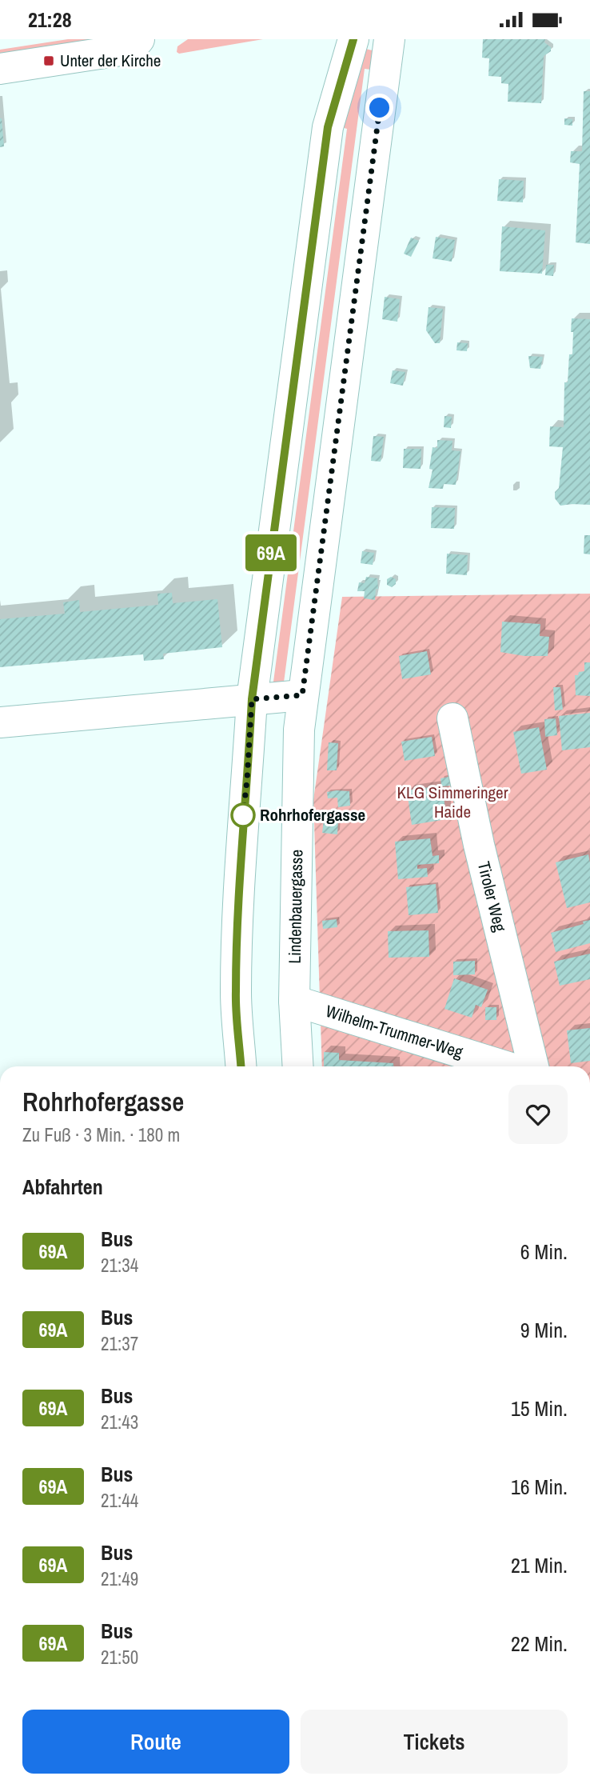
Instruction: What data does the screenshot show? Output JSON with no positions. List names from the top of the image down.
{
  "streets": {
    "street": ["Tiroler Weg", "Lindenbauergasse", "Wilhelm-Trummer-Weg"]
  },
  "crossings": [
    ["Lindenbauergasse", "Wilhelm-Trummer-Weg"]
  ],
  "parks": ["KLG Simmeringer Haide"],
  "places": {
    "transit": ["Unter der Kirche"],
    "other": ["Rohrhofergasse"]
  },
  "lines": ["bus line 69A"],
  "page": {
    "status": "21:28",
    "on_map": "69A",
    "heading": [
      ["Rohrhofergasse", "Zu Fuß · 3 Min. · 180 m"],
      "Abfahrten"
    ],
    "list": [
      {
        "mark": "69A",
        "name": "Bus",
        "note": "21:34",
        "value": "6 Min."
      },
      {
        "mark": "69A",
        "name": "Bus",
        "note": "21:37",
        "value": "9 Min."
      },
      {
        "mark": "69A",
        "name": "Bus",
        "note": "21:43",
        "value": "15 Min."
      },
      {
        "mark": "69A",
        "name": "Bus",
        "note": "21:44",
        "value": "16 Min."
      },
      {
        "mark": "69A",
        "name": "Bus",
        "note": "21:49",
        "value": "21 Min."
      },
      {
        "mark": "69A",
        "name": "Bus",
        "note": "21:50",
        "value": "22 Min."
      }
    ],
    "buttons": ["Route", "Tickets"]
  }
}
